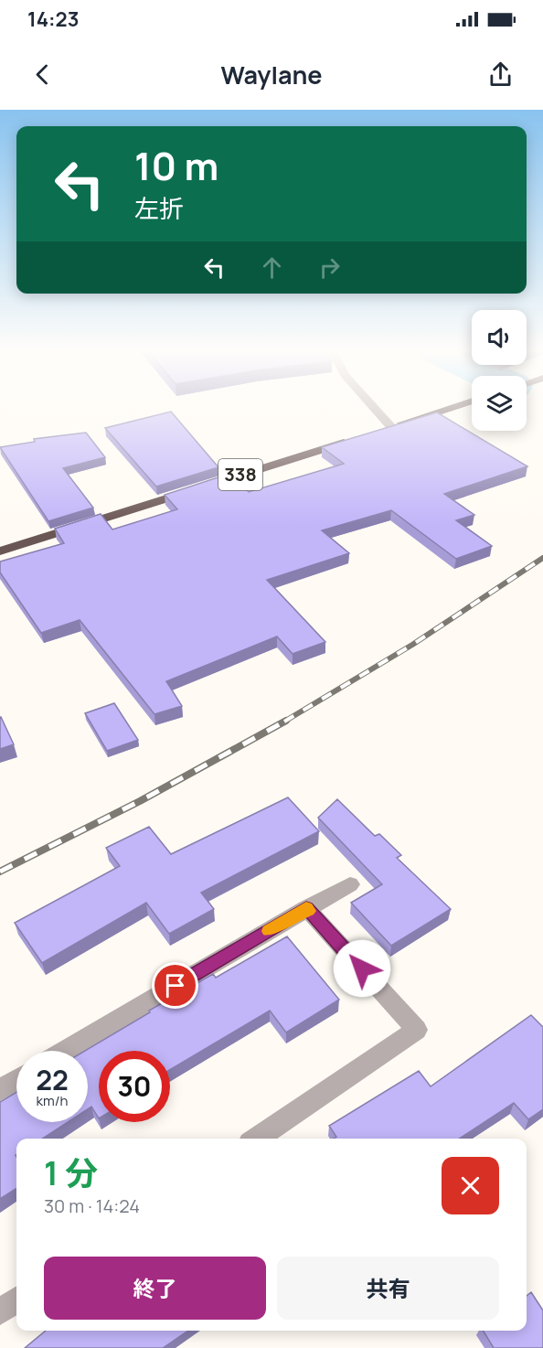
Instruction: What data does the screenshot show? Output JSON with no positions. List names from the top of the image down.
{
  "streets": {
    "highway": ["338"]
  },
  "page": {
    "status": "14:23",
    "header": "Waylane",
    "turn": ["10 m", "左折"],
    "speed": "22 km/h",
    "limit": "30",
    "heading": ["1 分", "30 m · 14:24"],
    "buttons": ["終了", "共有"]
  }
}
